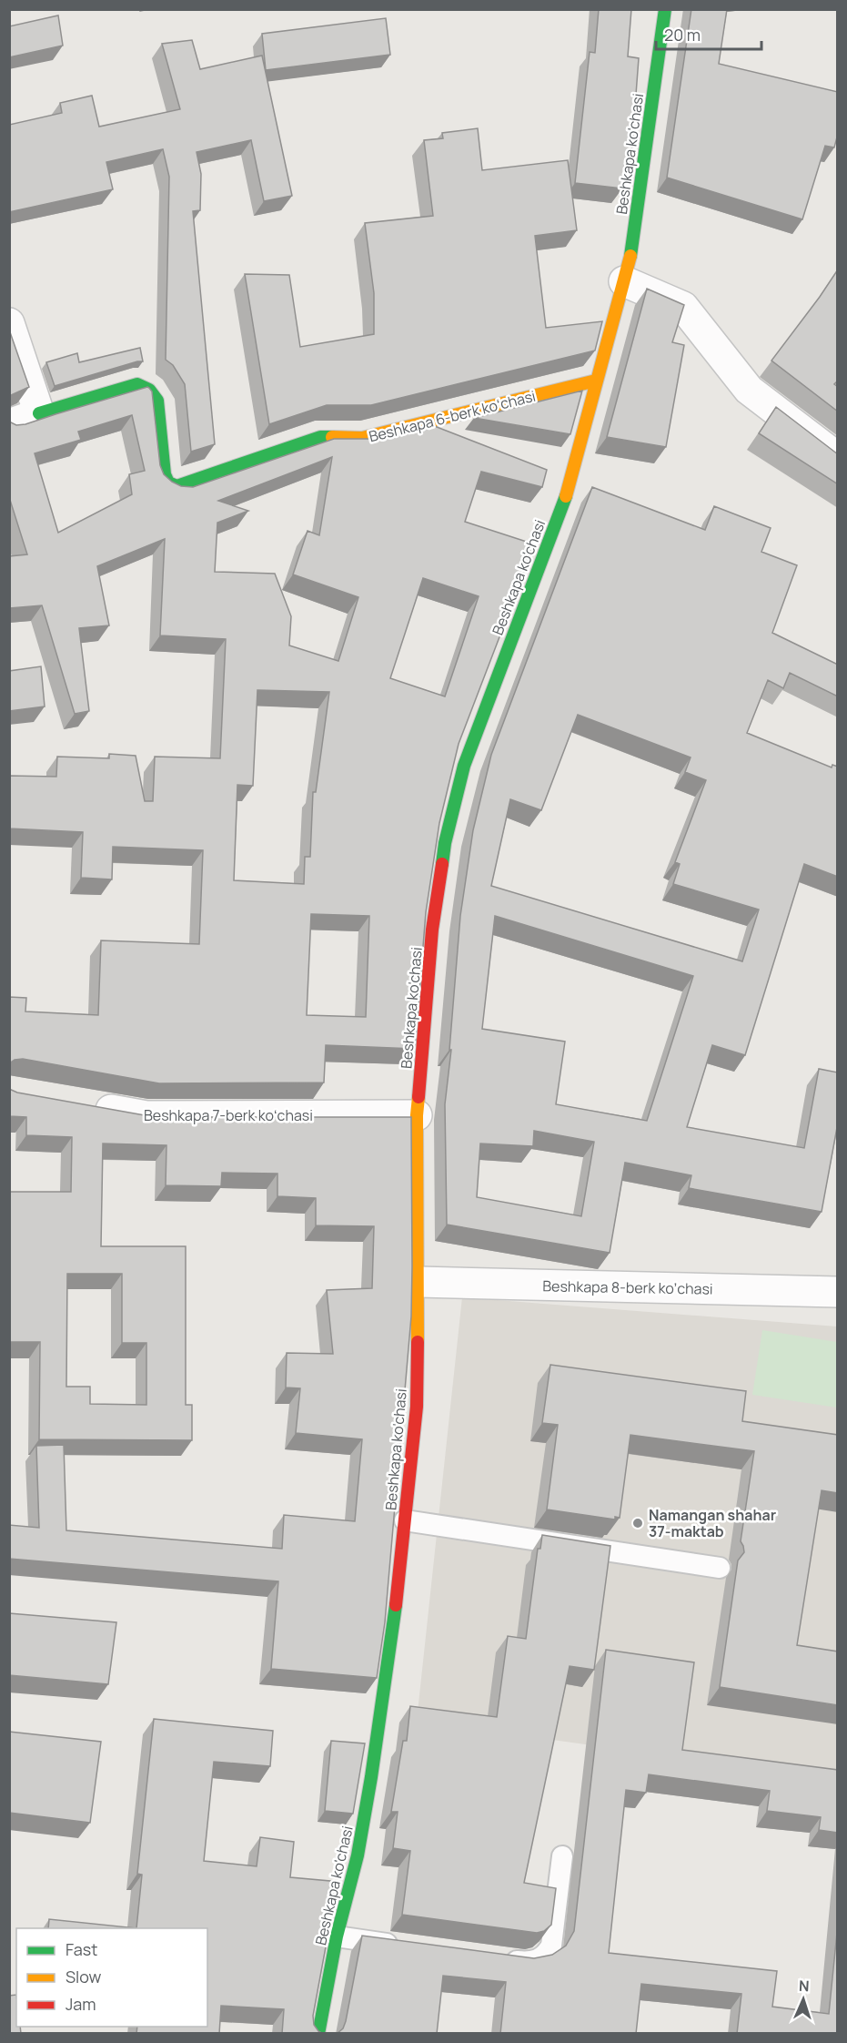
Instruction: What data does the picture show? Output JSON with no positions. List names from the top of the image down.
{
  "streets": {
    "street": [
      "Beshkapa ko'chasi",
      "Beshkapa 6-berk koʻchasi",
      "Beshkapa 7-berk koʻchasi",
      "Beshkapa 8-berk koʼchasi"
    ]
  },
  "crossings": [
    ["Beshkapa ko'chasi", "Beshkapa 6-berk koʻchasi"],
    ["Beshkapa ko'chasi", "Beshkapa 7-berk koʻchasi"],
    ["Beshkapa ko'chasi", "Beshkapa 8-berk koʼchasi"]
  ],
  "places": ["Namangan shahar 37-maktab"],
  "legend": ["Fast", "Slow", "Jam"],
  "scale_bar": "20 m",
  "north": "top"
}
